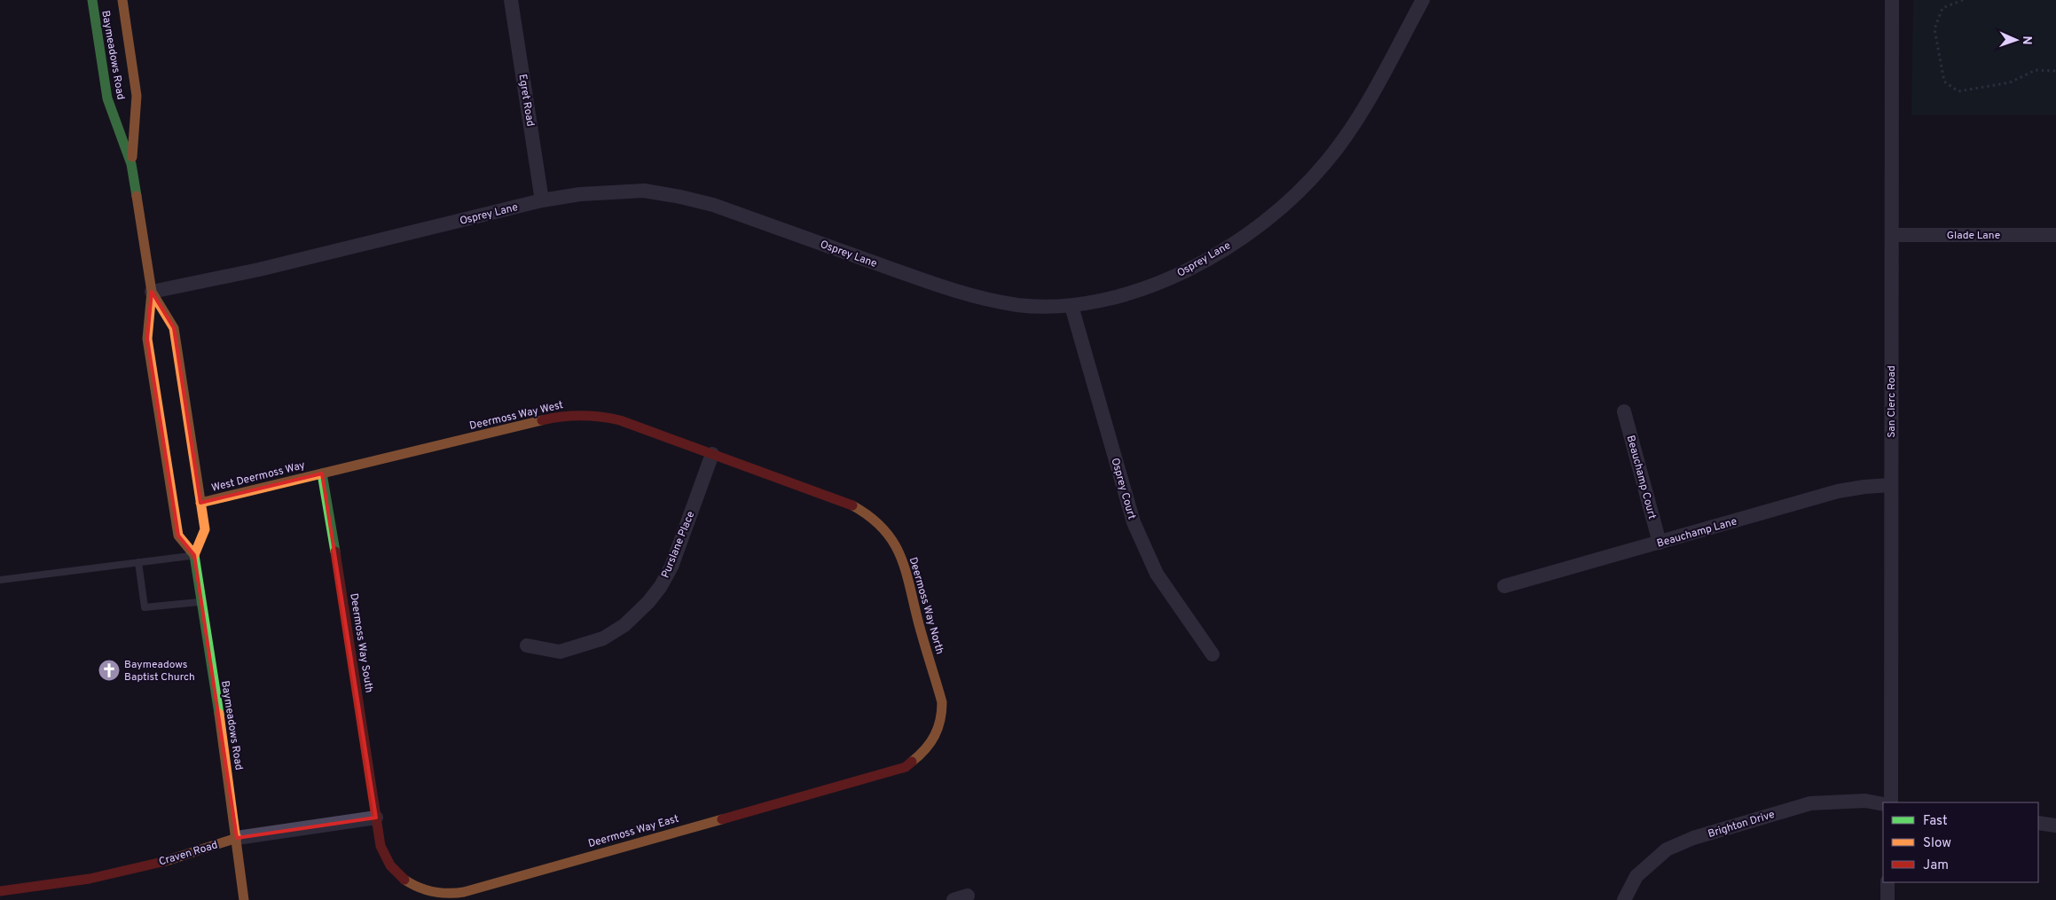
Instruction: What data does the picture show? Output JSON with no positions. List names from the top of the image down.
{
  "streets": {
    "street": [
      "Baymeadows Road",
      "Egret Road",
      "Osprey Lane",
      "Glade Lane",
      "San Clerc Road",
      "Deermoss Way West",
      "West Deermoss Way",
      "Beauchamp Court",
      "Osprey Court",
      "Beauchamp Lane",
      "Purslane Place",
      "Deermoss Way North",
      "Deermoss Way South",
      "Brighton Drive",
      "Deermoss Way East",
      "Craven Road"
    ]
  },
  "crossings": [
    ["Baymeadows Road", "Osprey Lane"],
    ["Baymeadows Road", "West Deermoss Way"],
    ["Baymeadows Road", "Craven Road"],
    ["Egret Road", "Osprey Lane"],
    ["Osprey Lane", "Osprey Court"],
    ["Glade Lane", "San Clerc Road"],
    ["San Clerc Road", "Beauchamp Lane"],
    ["Deermoss Way West", "West Deermoss Way"],
    ["Deermoss Way West", "Purslane Place"],
    ["Deermoss Way West", "Deermoss Way North"],
    ["Deermoss Way West", "Deermoss Way South"],
    ["West Deermoss Way", "Deermoss Way South"],
    ["Beauchamp Court", "Beauchamp Lane"],
    ["Purslane Place", "Deermoss Way North"],
    ["Deermoss Way North", "Deermoss Way East"],
    ["Deermoss Way South", "Deermoss Way East"],
    ["Deermoss Way South", "Craven Road"],
    ["Deermoss Way East", "Craven Road"]
  ],
  "places": {
    "church": ["Baymeadows Baptist Church"]
  },
  "legend": ["Fast", "Slow", "Jam"],
  "north": "right"
}
